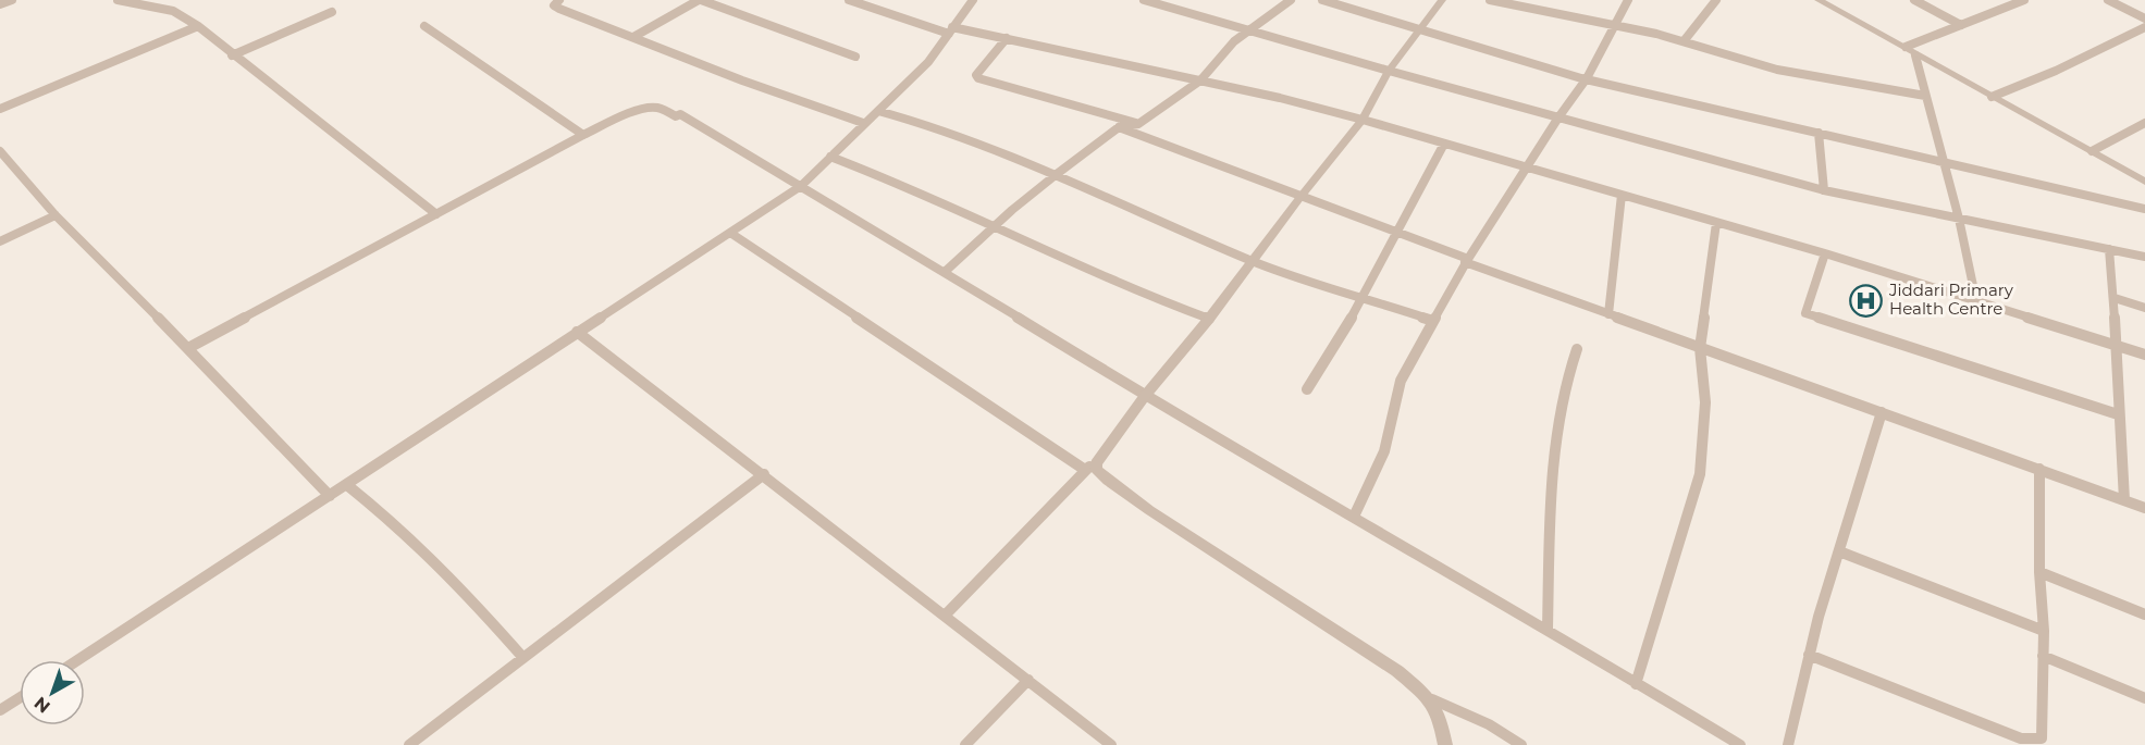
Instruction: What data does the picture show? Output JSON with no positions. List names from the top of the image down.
{
  "places": {
    "hospital": ["Jiddari Primary Health Centre"]
  },
  "north": "bottom left"
}
